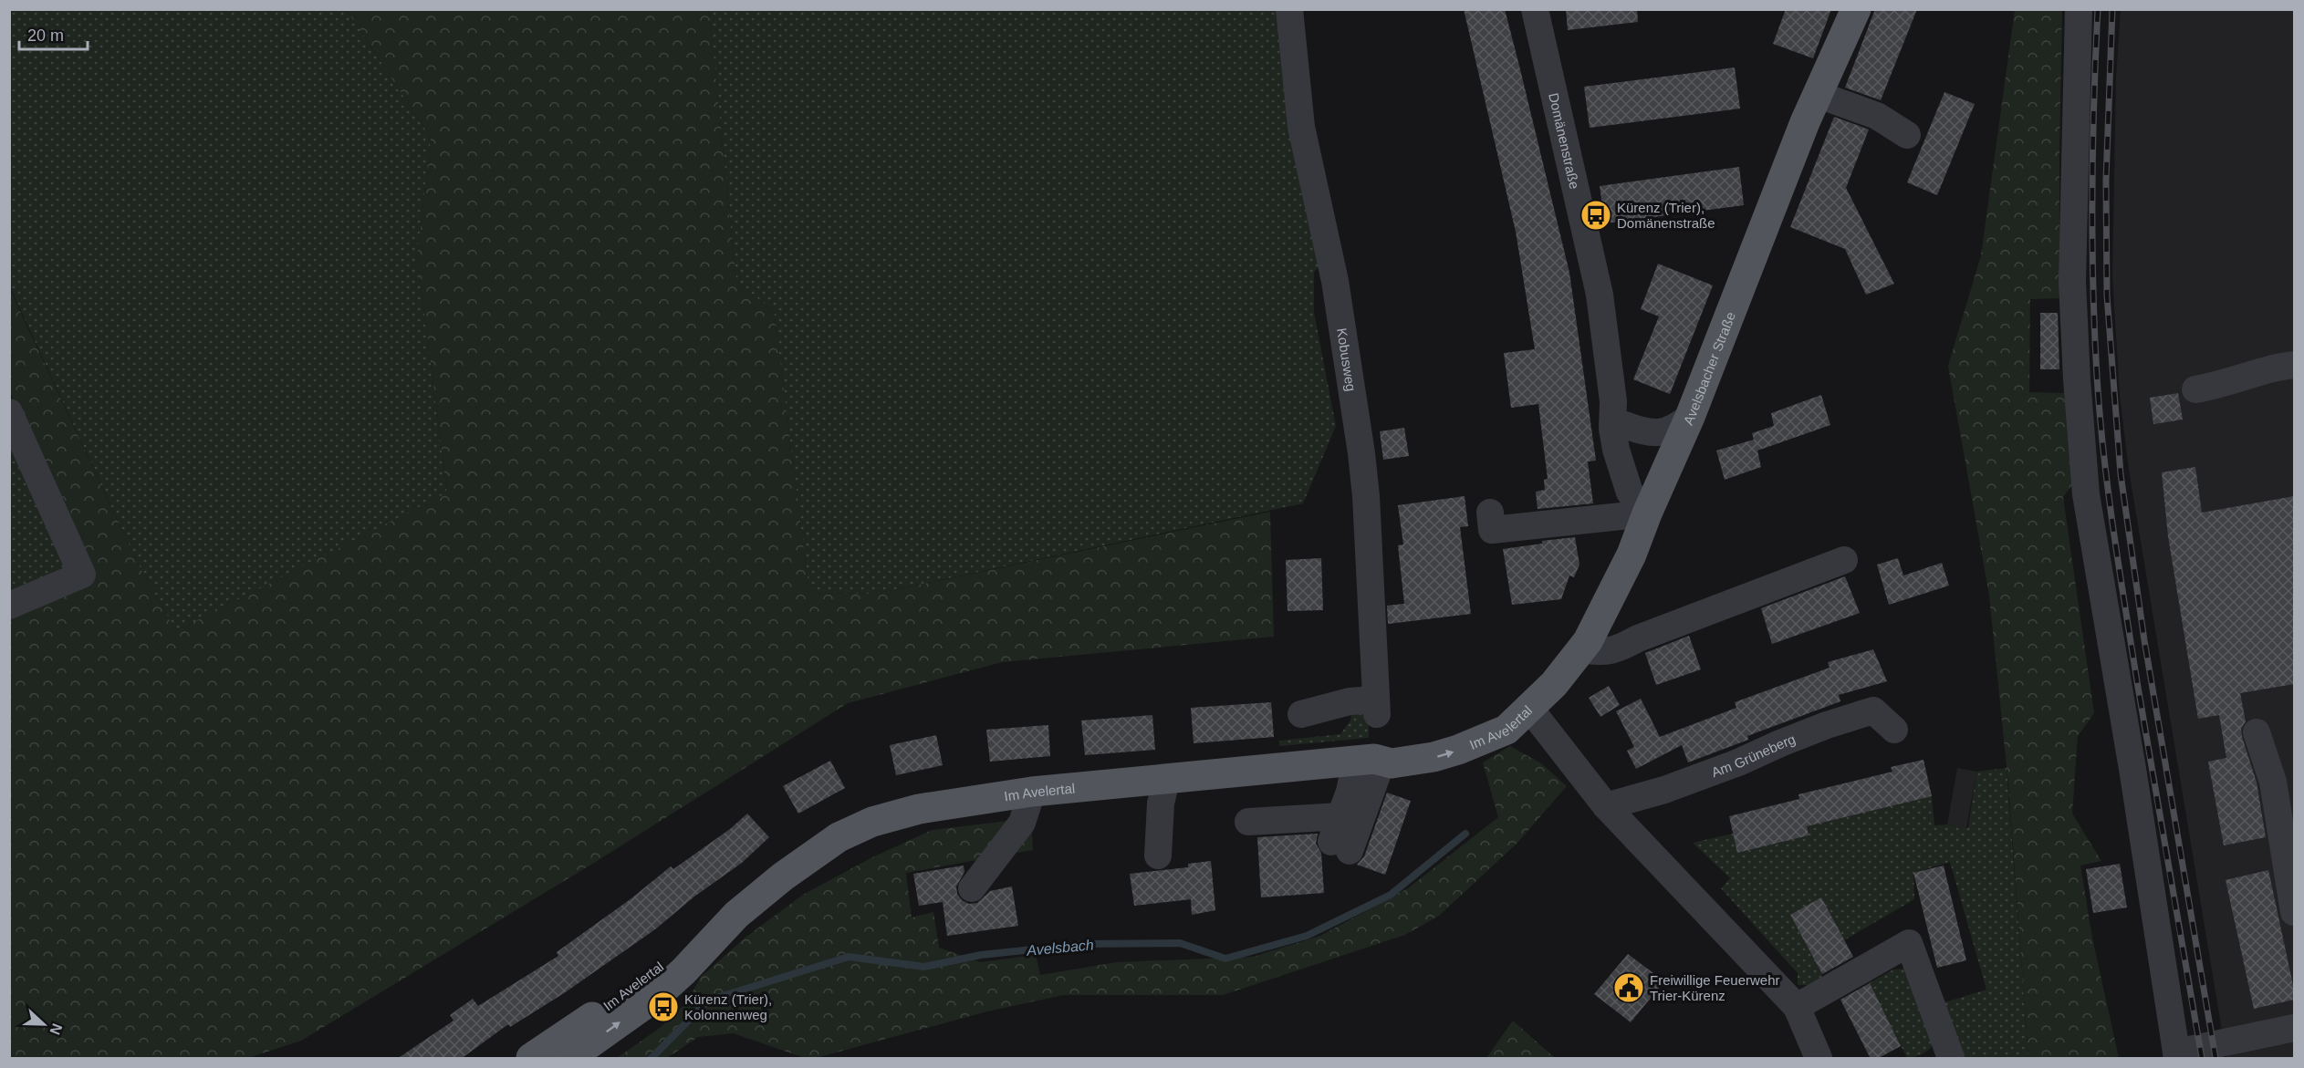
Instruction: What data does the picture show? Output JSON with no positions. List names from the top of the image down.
{
  "streets": {
    "main road": ["Avelsbacher Straße", "Im Avelertal"],
    "street": ["Domänenstraße", "Kobusweg", "Am Grüneberg"]
  },
  "crossings": [
    ["Domänenstraße", "Avelsbacher Straße"],
    ["Avelsbacher Straße", "Im Avelertal"]
  ],
  "water": ["Avelsbach"],
  "places": {
    "bus stop": ["Kürenz (Trier), Domänenstraße", "Kürenz (Trier), Kolonnenweg"],
    "public building": ["Freiwillige Feuerwehr Trier-Kürenz"]
  },
  "scale_bar": "20 m",
  "north": "right"
}
